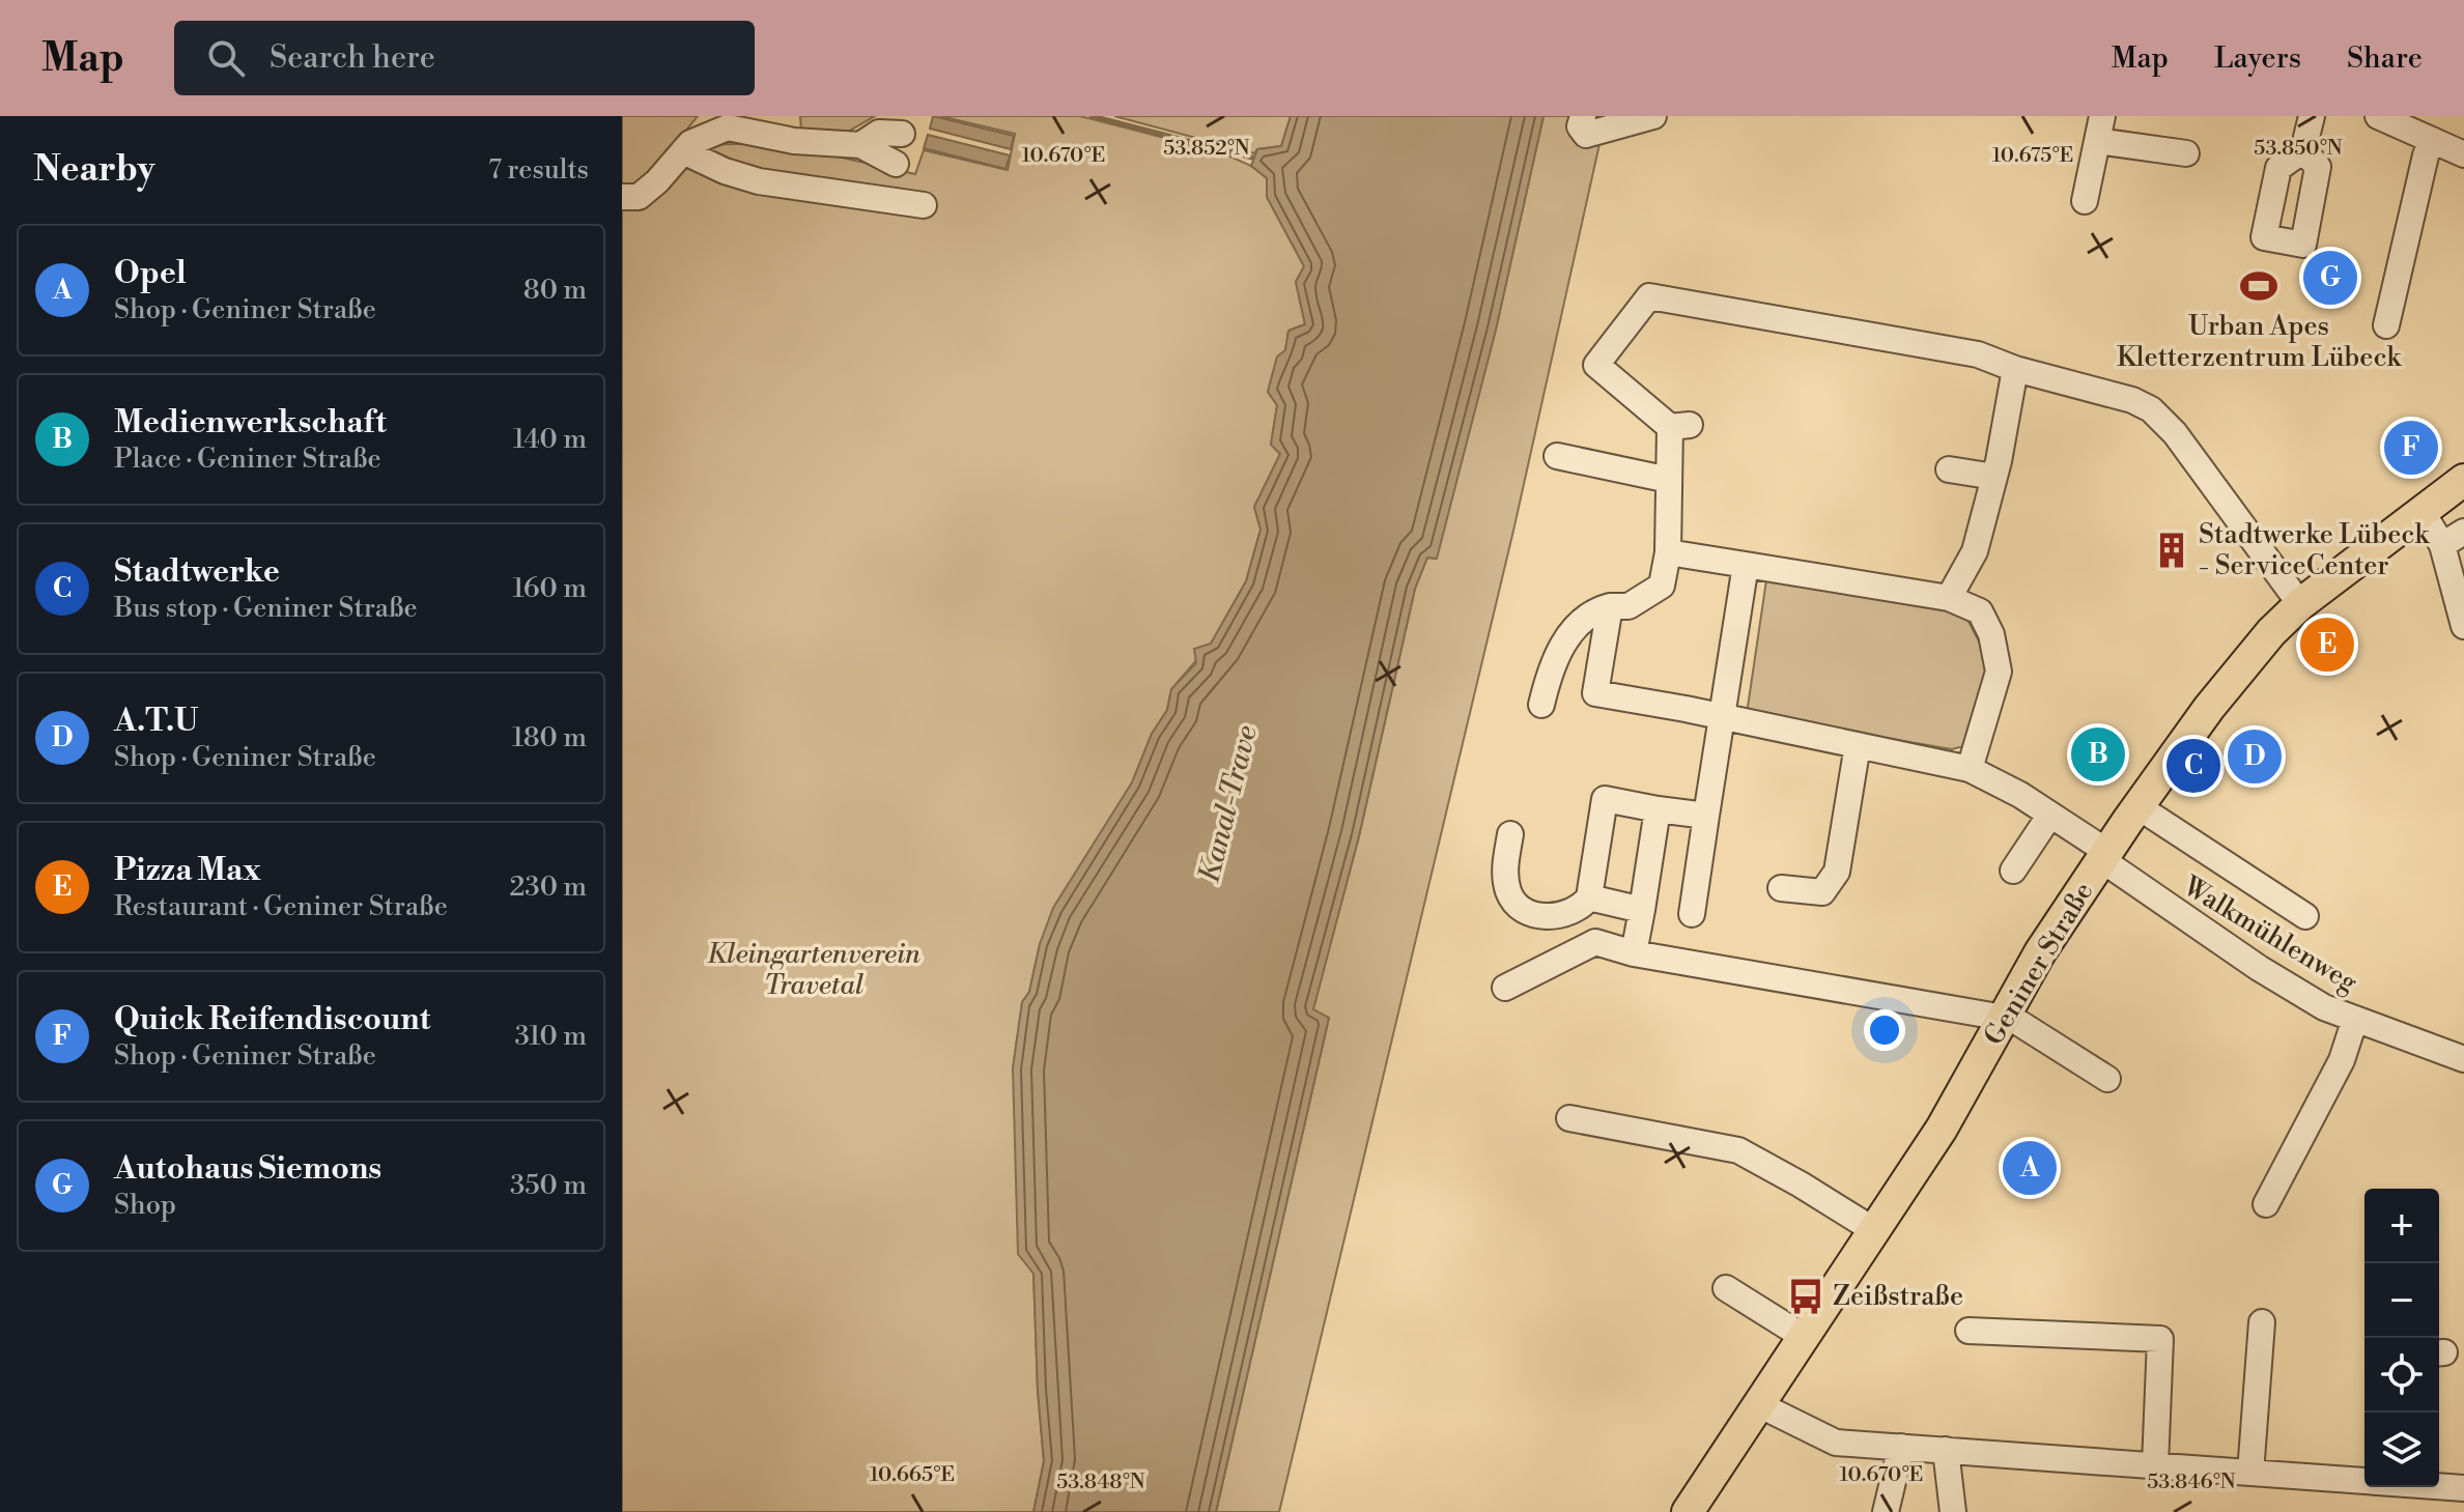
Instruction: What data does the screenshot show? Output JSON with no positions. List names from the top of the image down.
{
  "streets": {
    "main road": ["Geniner Straße"],
    "street": ["Walkmühlenweg"]
  },
  "crossings": [
    ["Walkmühlenweg", "Geniner Straße"]
  ],
  "water": ["Kanal-Trave"],
  "parks": ["Kleingartenverein Travetal"],
  "places": {
    "sports": ["Urban Apes Kletterzentrum Lübeck"],
    "building": ["Stadtwerke Lübeck - ServiceCenter"],
    "bus stop": ["Zeißstraße"]
  },
  "page": {
    "header": "Map",
    "search": "Search here",
    "nav": ["Map", "Layers", "Share"],
    "heading": ["Nearby", "7 results"],
    "list": [
      {
        "mark": "A",
        "name": "Opel",
        "note": "Shop · Geniner Straße",
        "value": "80 m"
      },
      {
        "mark": "B",
        "name": "Medienwerkschaft",
        "note": "Place · Geniner Straße",
        "value": "140 m"
      },
      {
        "mark": "C",
        "name": "Stadtwerke",
        "note": "Bus stop · Geniner Straße",
        "value": "160 m"
      },
      {
        "mark": "D",
        "name": "A.T.U",
        "note": "Shop · Geniner Straße",
        "value": "180 m"
      },
      {
        "mark": "E",
        "name": "Pizza Max",
        "note": "Restaurant · Geniner Straße",
        "value": "230 m"
      },
      {
        "mark": "F",
        "name": "Quick Reifendiscount",
        "note": "Shop · Geniner Straße",
        "value": "310 m"
      },
      {
        "mark": "G",
        "name": "Autohaus Siemons",
        "note": "Shop",
        "value": "350 m"
      }
    ],
    "pins": [
      "G",
      "F",
      "E",
      "B",
      "D",
      "C",
      "A"
    ],
    "map_buttons": ["+", "−"]
  },
  "coordinates": [
    "53.852°N",
    "53.850°N",
    "10.670°E",
    "10.675°E",
    "10.665°E",
    "53.848°N",
    "53.846°N"
  ]
}
